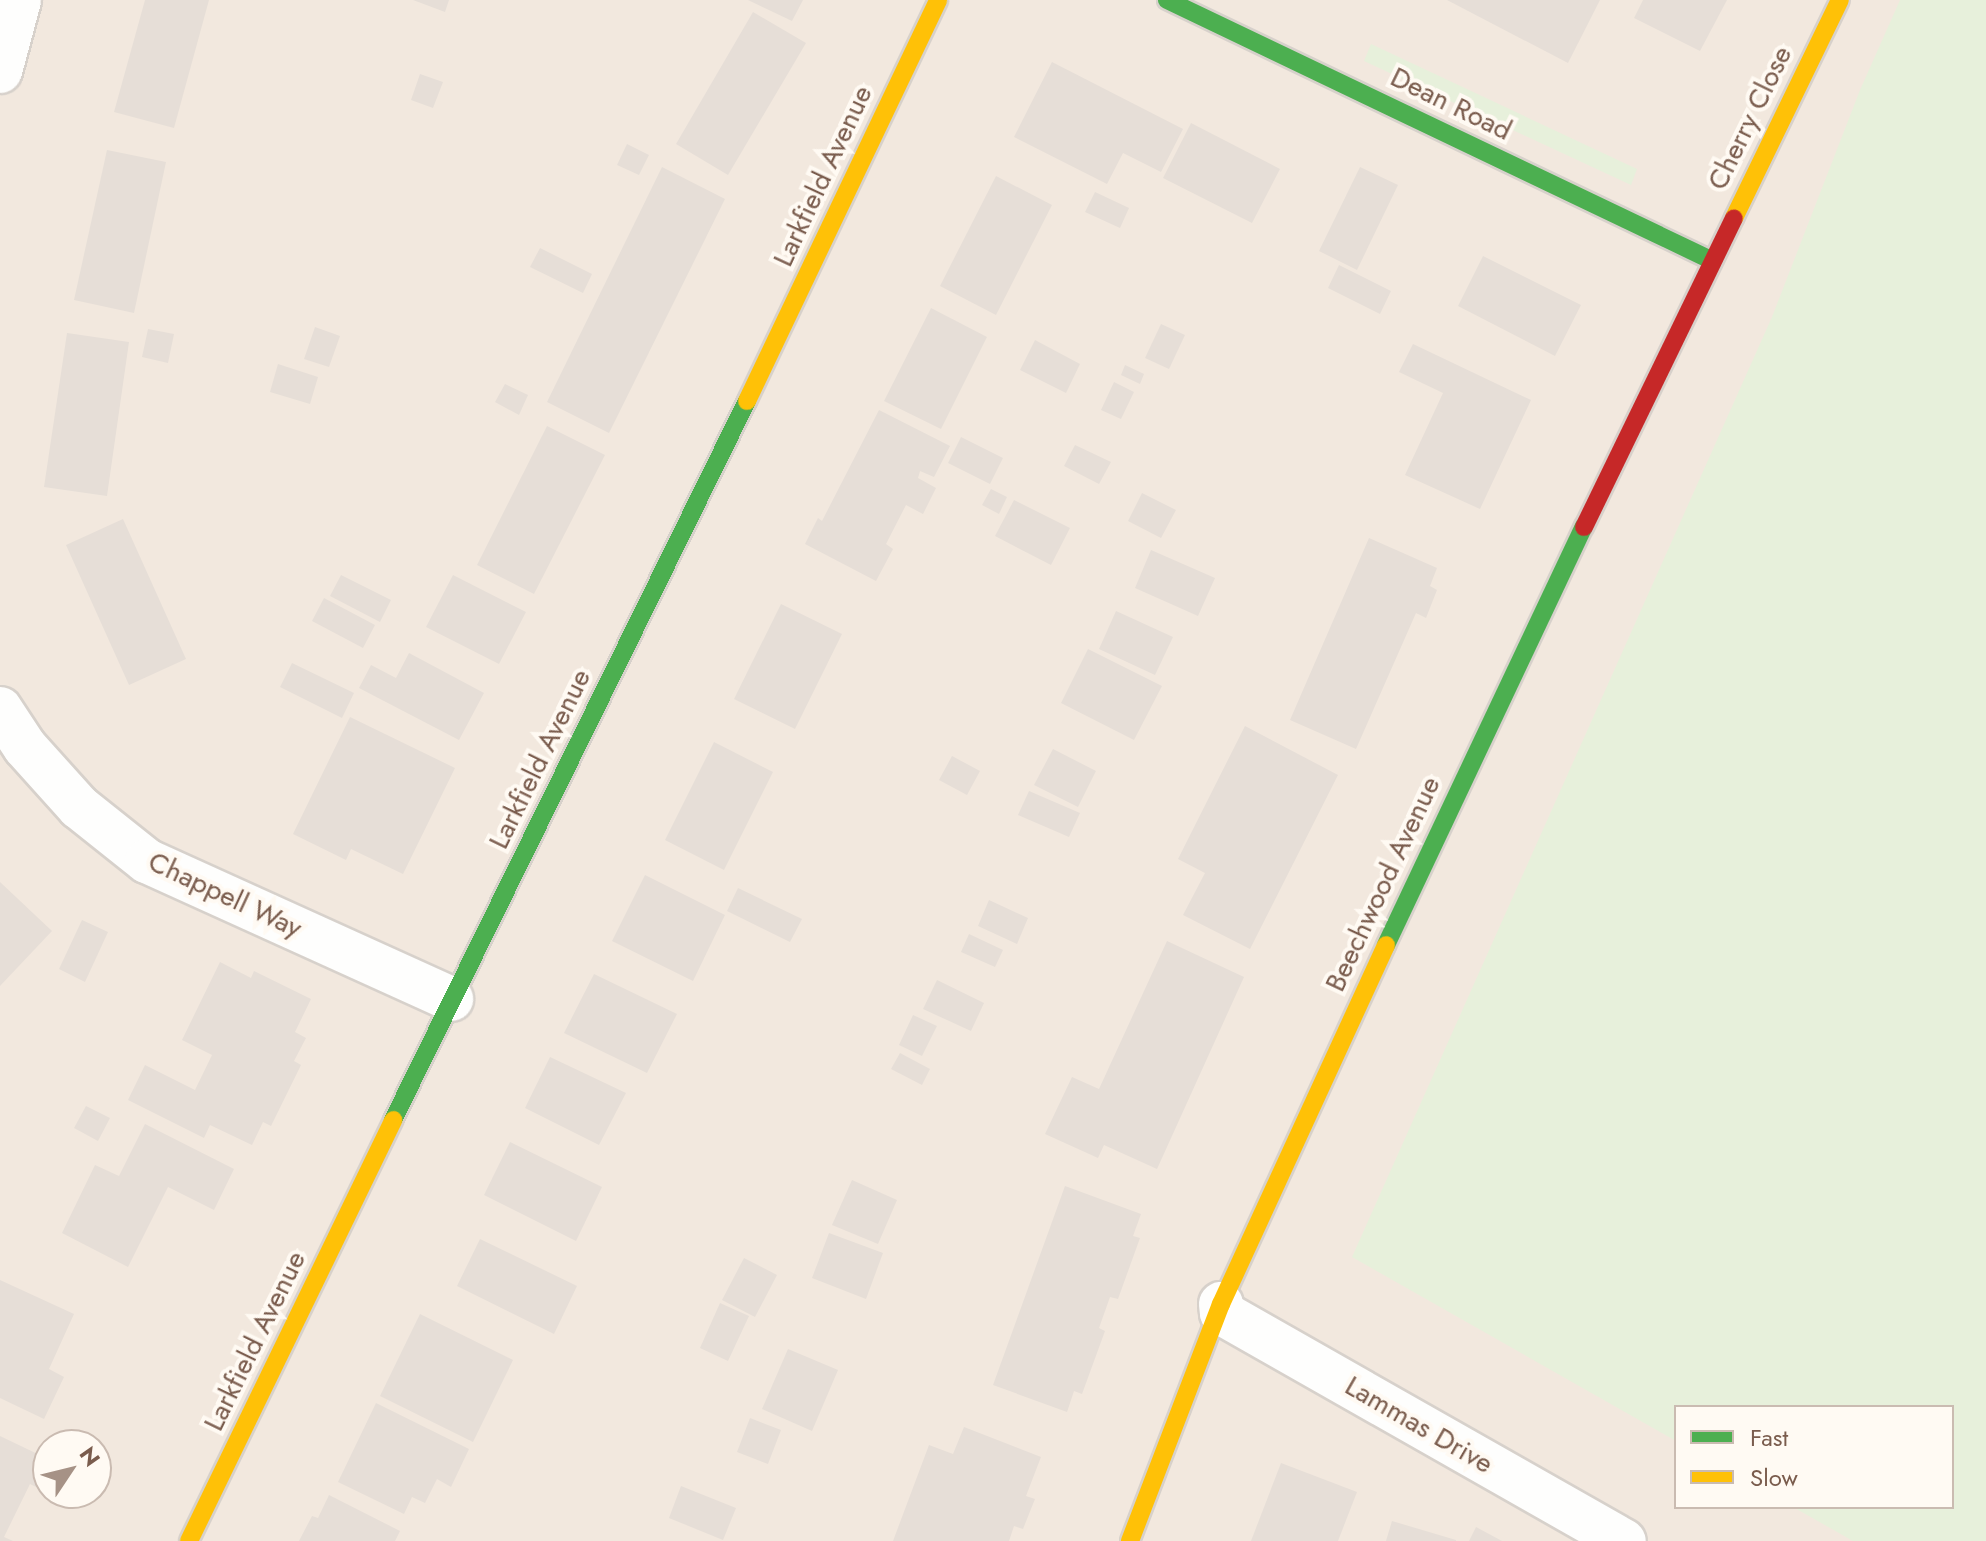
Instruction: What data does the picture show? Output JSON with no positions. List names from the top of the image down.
{
  "streets": {
    "street": [
      "Dean Road",
      "Cherry Close",
      "Larkfield Avenue",
      "Beechwood Avenue",
      "Chappell Way",
      "Lammas Drive"
    ]
  },
  "crossings": [
    ["Dean Road", "Cherry Close"],
    ["Dean Road", "Beechwood Avenue"],
    ["Cherry Close", "Beechwood Avenue"],
    ["Larkfield Avenue", "Chappell Way"],
    ["Beechwood Avenue", "Lammas Drive"]
  ],
  "legend": ["Fast", "Slow"],
  "north": "top right"
}
